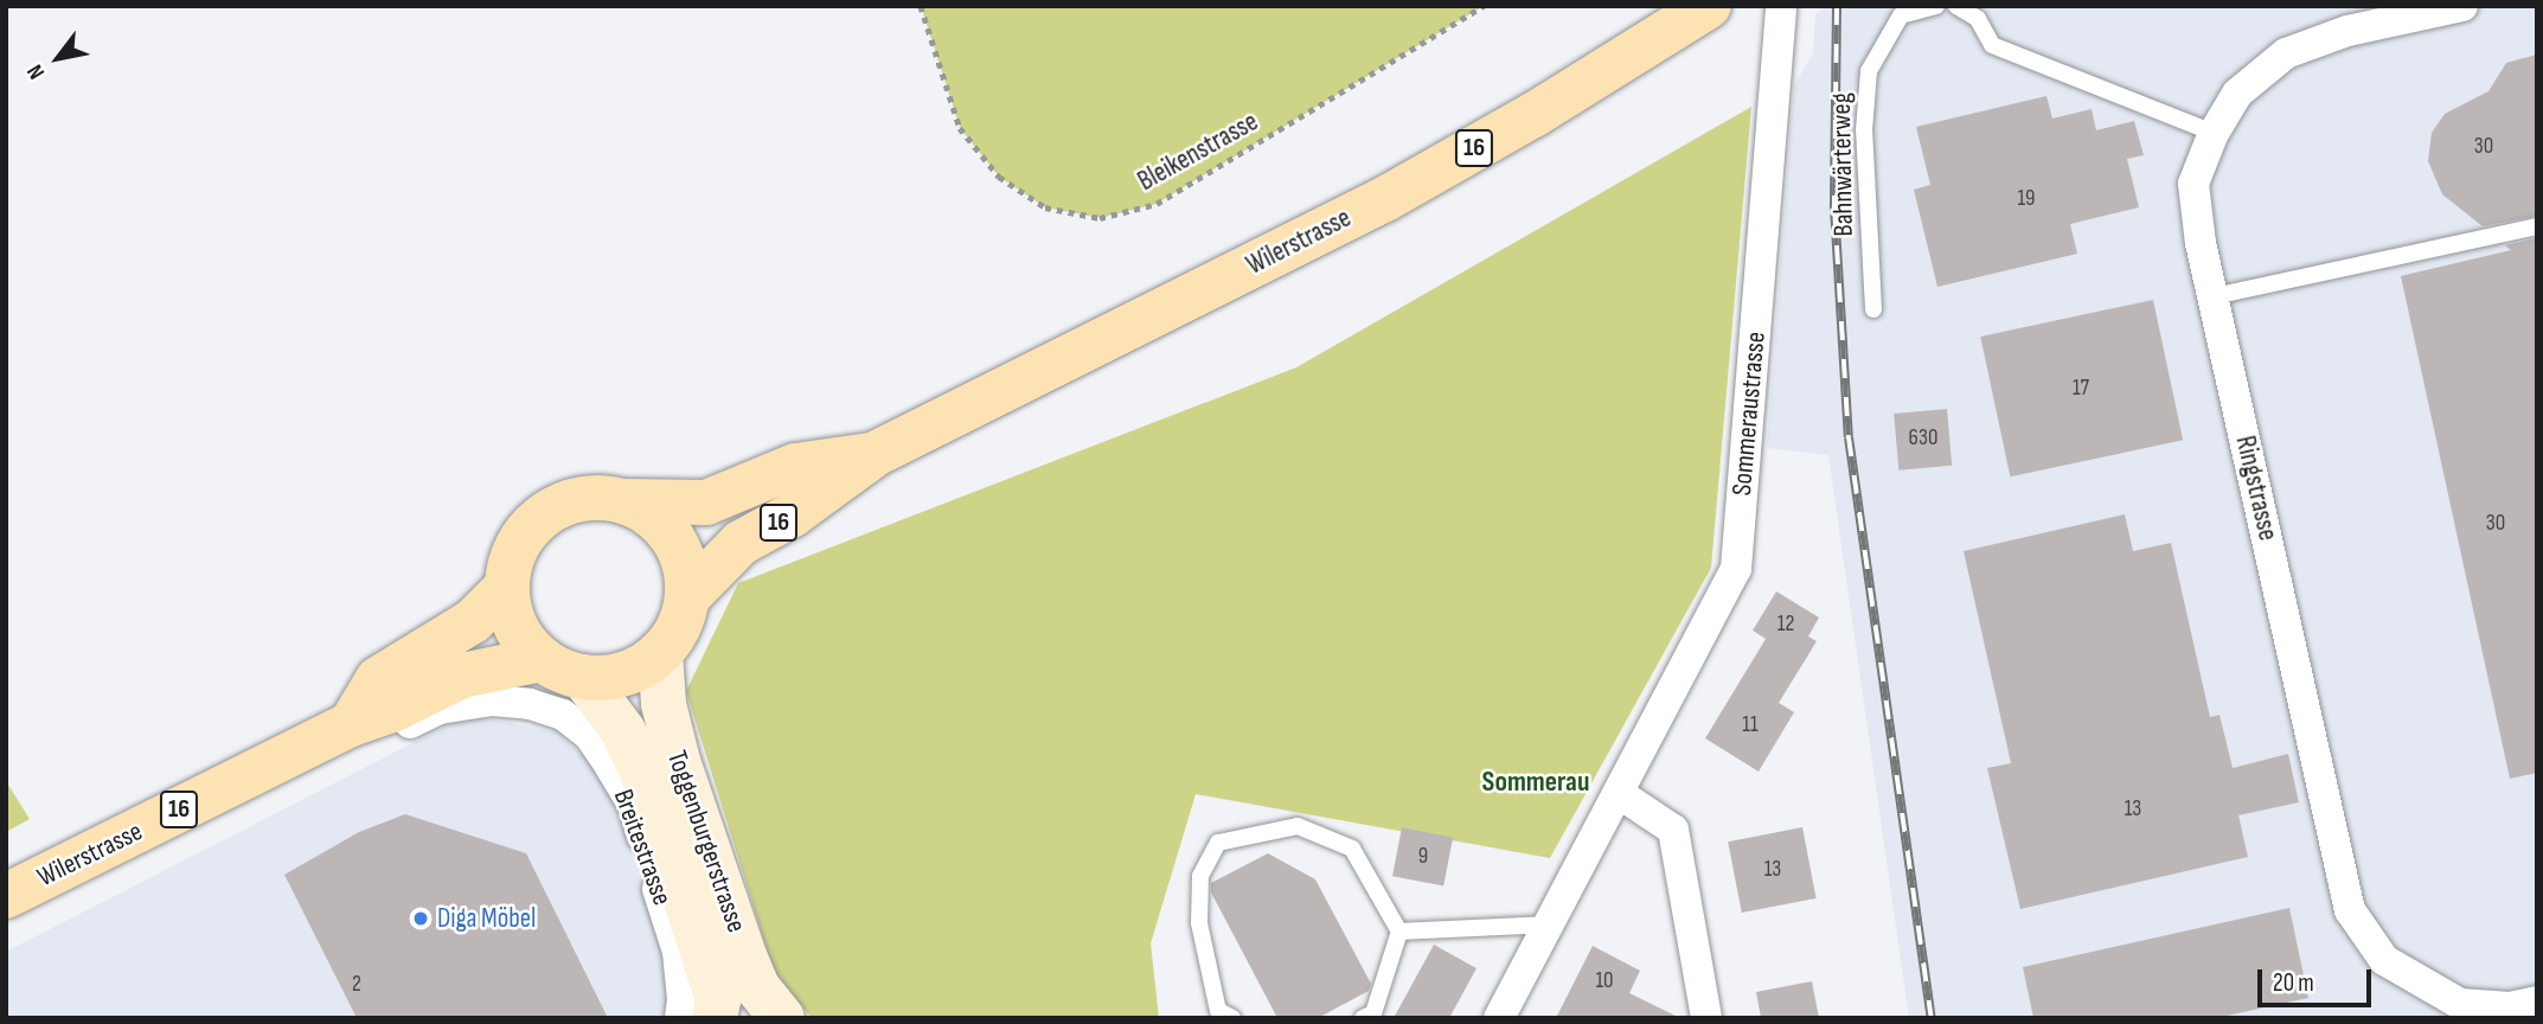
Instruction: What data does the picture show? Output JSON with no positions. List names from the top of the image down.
{
  "streets": {
    "main road": ["16", "Wilerstrasse", "Toggenburgerstrasse"],
    "street": ["Sommeraustrasse", "Ringstrasse", "Breitestrasse"],
    "lane": ["Bahnwärterweg"],
    "path": ["Bleikenstrasse"]
  },
  "crossings": [
    ["Wilerstrasse", "Toggenburgerstrasse"],
    ["Wilerstrasse", "Breitestrasse"]
  ],
  "districts": ["Sommerau"],
  "places": ["Diga Möbel"],
  "house_numbers": [
    "30",
    "19",
    "17",
    "630",
    "30",
    "12",
    "11",
    "13",
    "9",
    "13",
    "10",
    "2"
  ],
  "scale_bar": "20 m",
  "north": "bottom left"
}
